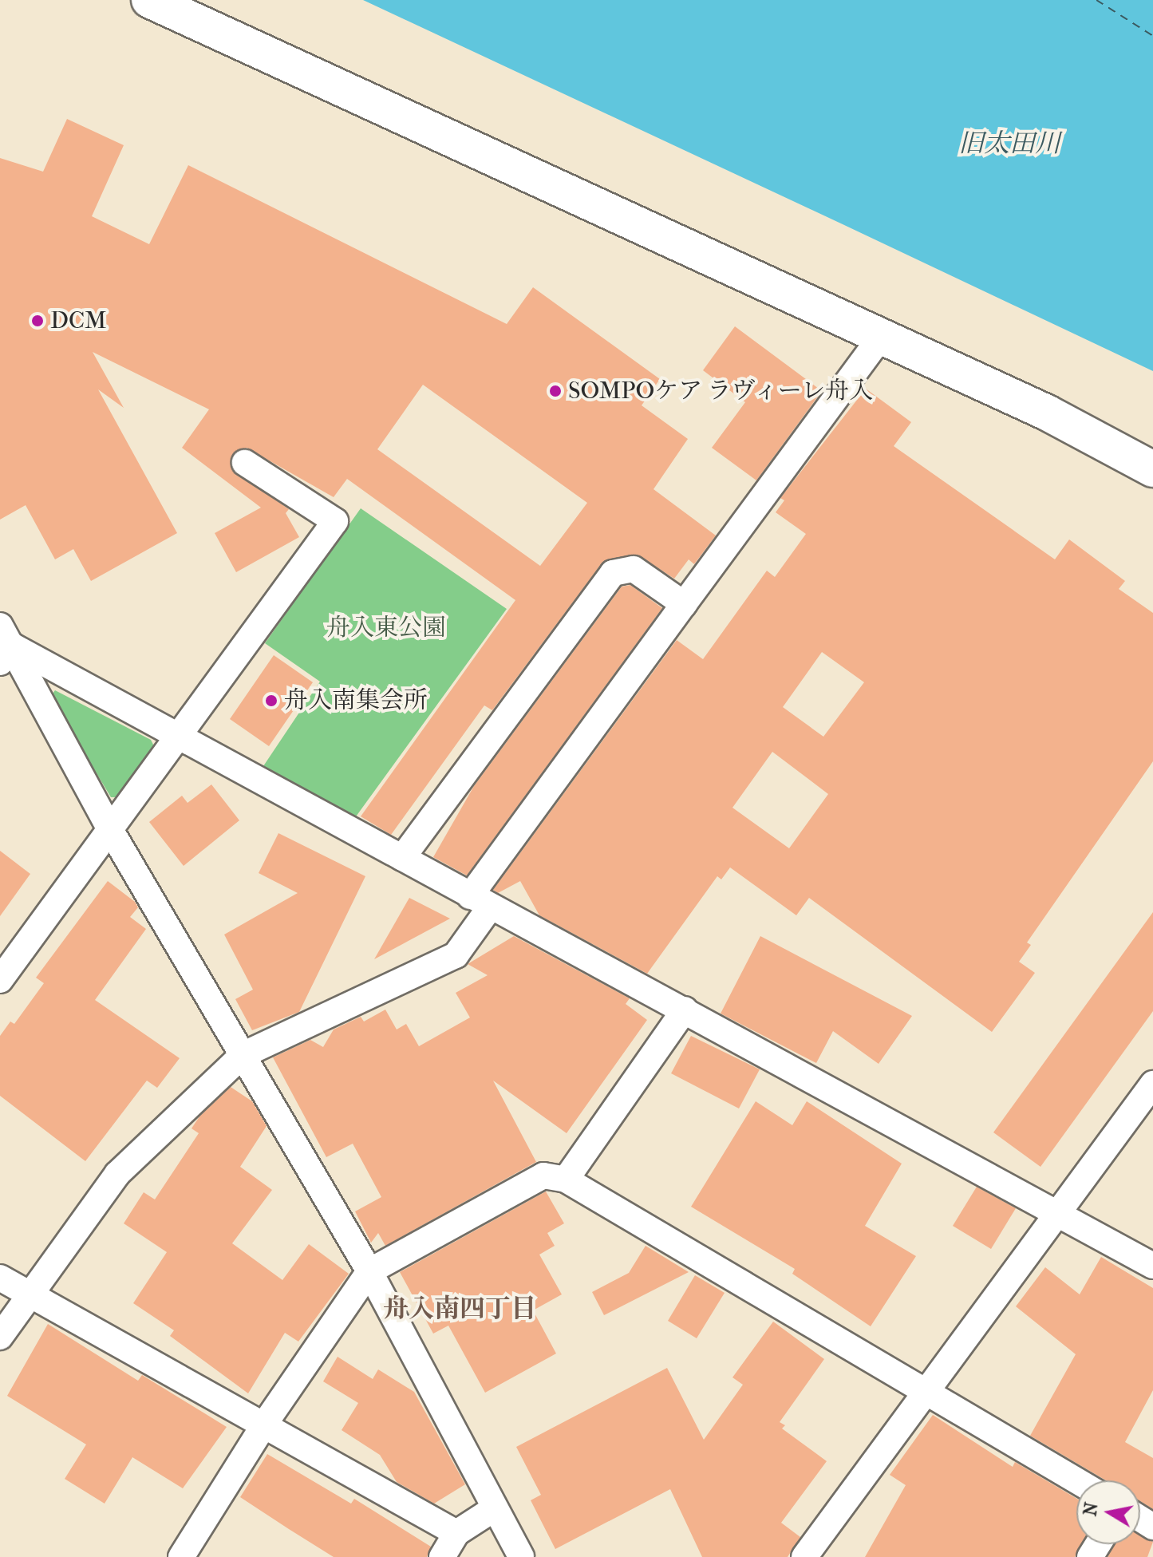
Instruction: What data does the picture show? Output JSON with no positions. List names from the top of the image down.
{
  "districts": ["舟入南四丁目"],
  "water": ["旧太田川"],
  "parks": ["舟入東公園"],
  "places": ["DCM", "SOMPOケア ラヴィーレ舟入", "舟入南集会所"],
  "north": "left"
}
